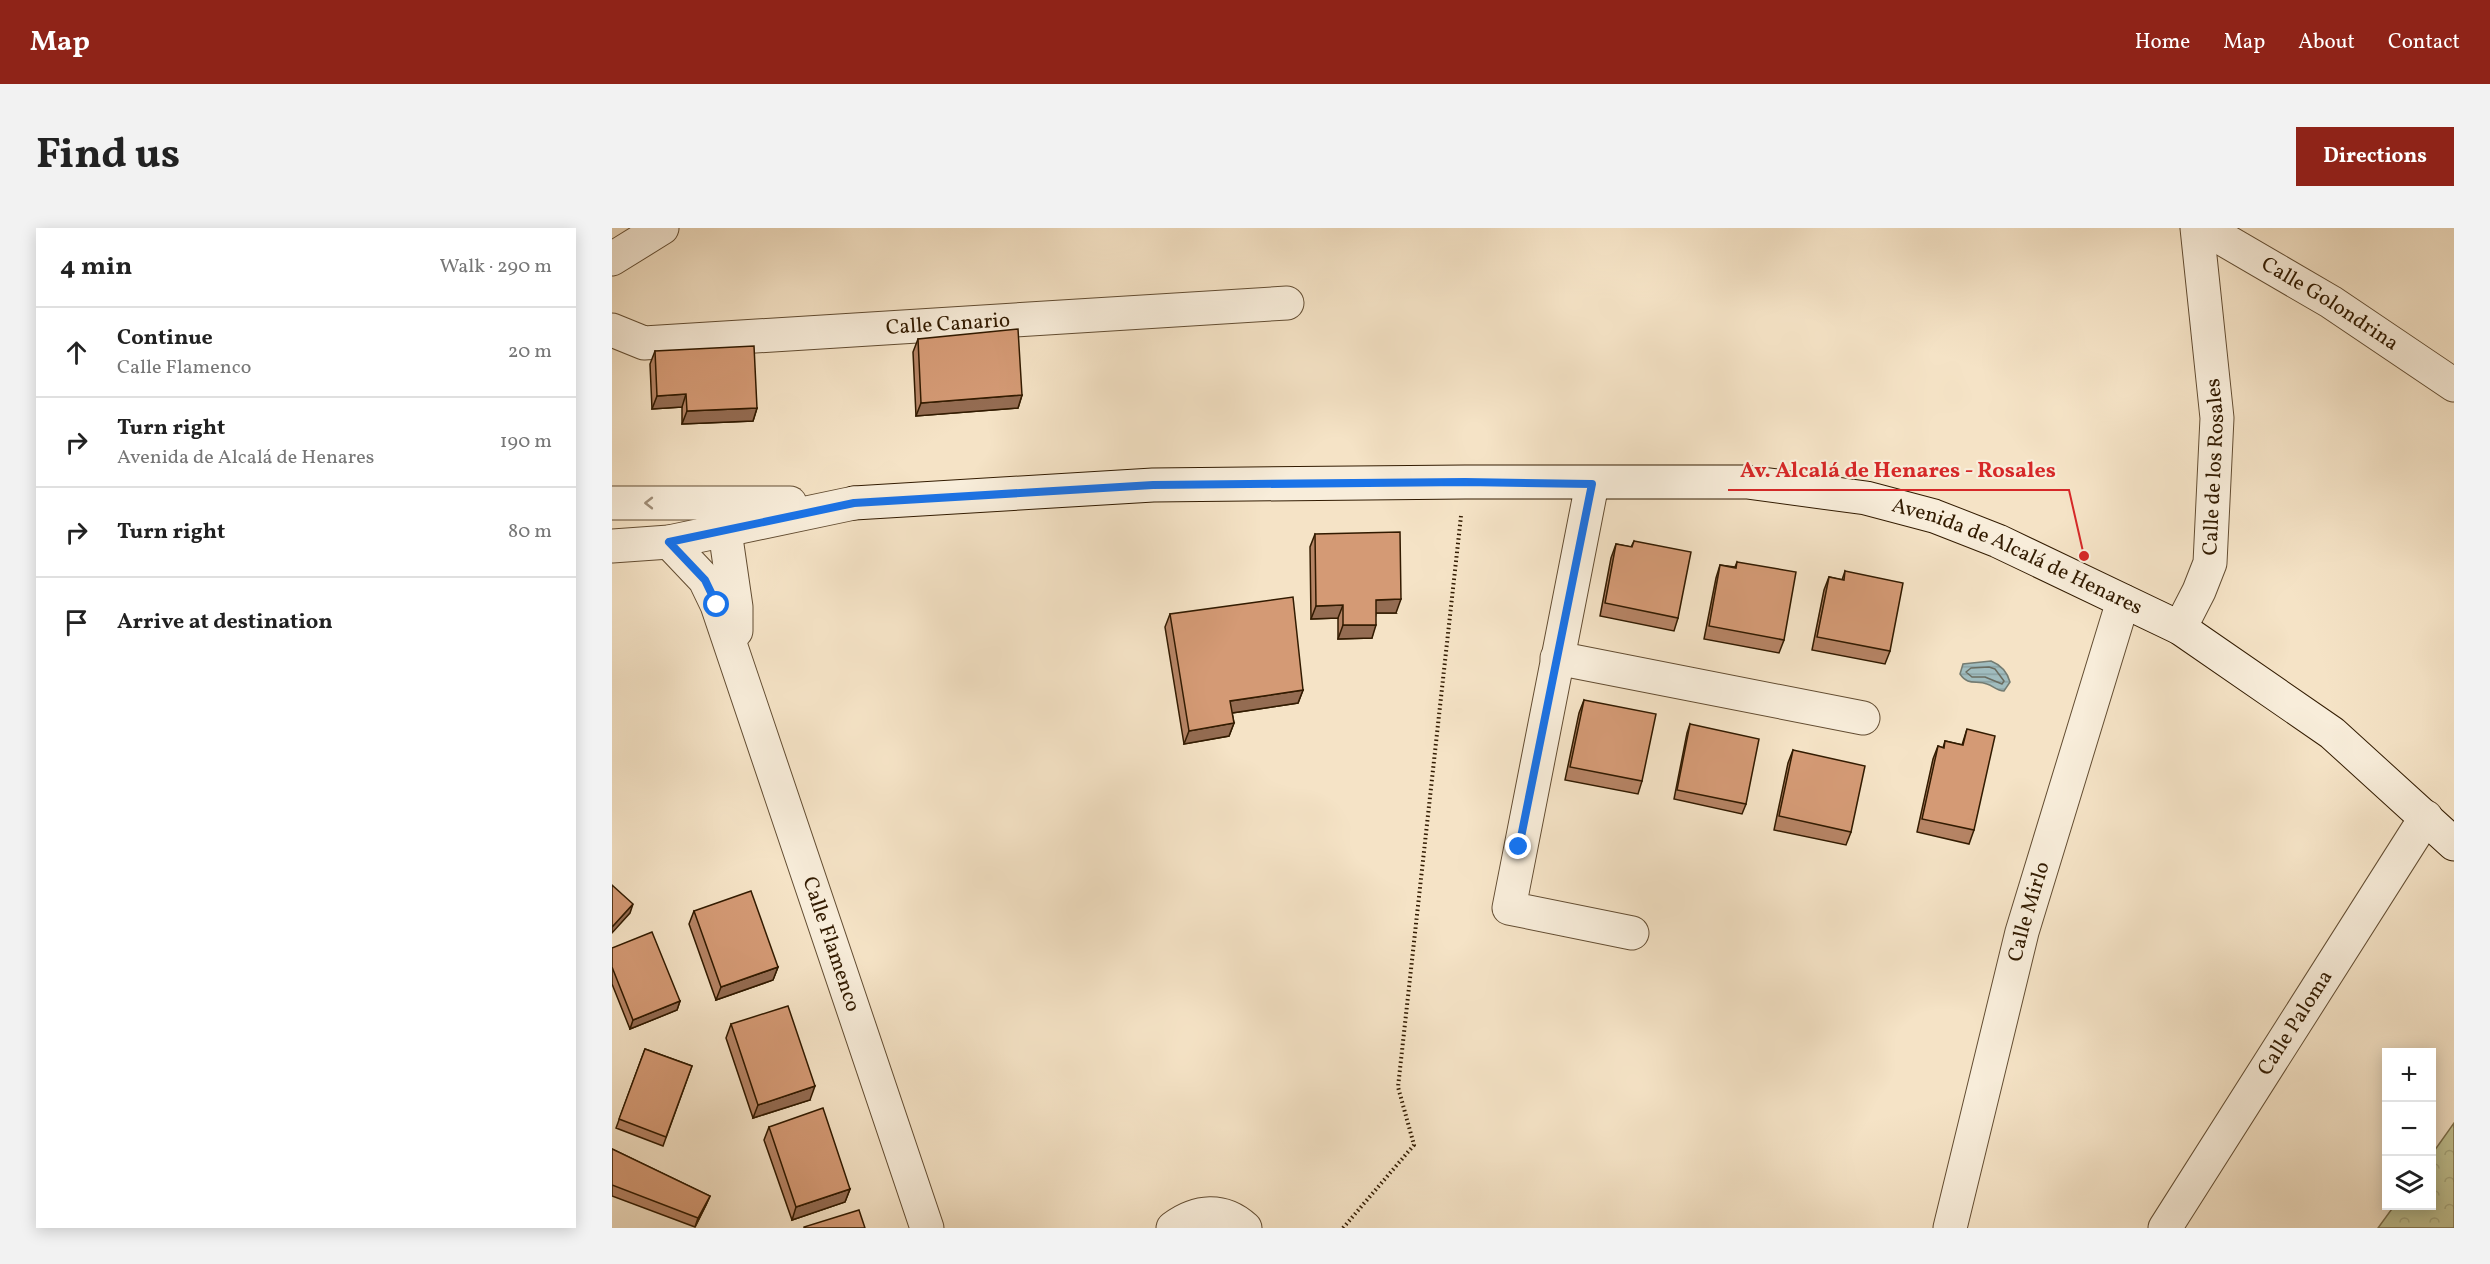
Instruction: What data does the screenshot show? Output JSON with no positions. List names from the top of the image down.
{
  "streets": {
    "street": [
      "Calle Golondrina",
      "Calle Canario",
      "Calle de los Rosales",
      "Avenida de Alcalá de Henares",
      "Calle Mirlo",
      "Calle Flamenco",
      "Calle Paloma"
    ]
  },
  "crossings": [
    ["Calle de los Rosales", "Avenida de Alcalá de Henares"],
    ["Avenida de Alcalá de Henares", "Calle Mirlo"],
    ["Avenida de Alcalá de Henares", "Calle Flamenco"],
    ["Avenida de Alcalá de Henares", "Calle Paloma"]
  ],
  "places": ["Av. Alcalá de Henares - Rosales"],
  "page": {
    "header": "Map",
    "nav": [
      "Home",
      "Map",
      "About",
      "Contact"
    ],
    "title": "Find us",
    "buttons": "Directions",
    "heading": ["4 min", "Walk · 290 m"],
    "list": [
      ["Continue", "Calle Flamenco", "20 m"],
      ["Turn right", "Avenida de Alcalá de Henares", "190 m"],
      ["Turn right", "80 m"],
      "Arrive at destination"
    ],
    "map_buttons": ["+", "−"]
  }
}
